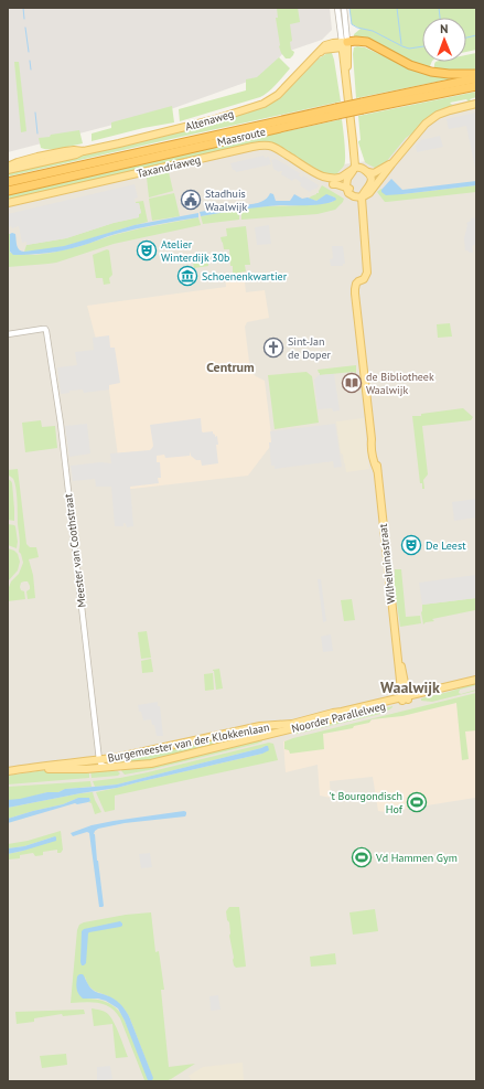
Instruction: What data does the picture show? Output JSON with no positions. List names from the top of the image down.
{
  "streets": {
    "highway": ["Maasroute"],
    "main road": [
      "Altenaweg",
      "Taxandriaweg",
      "Wilhelminastraat",
      "Noorder Parallelweg",
      "Burgemeester van der Klokkenlaan"
    ],
    "street": ["Meester van Coothstraat"]
  },
  "crossings": [
    ["Meester van Coothstraat", "Burgemeester van der Klokkenlaan"],
    ["Wilhelminastraat", "Noorder Parallelweg"],
    ["Noorder Parallelweg", "Burgemeester van der Klokkenlaan"]
  ],
  "districts": ["Centrum", "Waalwijk"],
  "places": {
    "public building": ["Stadhuis Waalwijk"],
    "theatre": ["Atelier Winterdijk 30b", "De Leest"],
    "museum": ["Schoenenkwartier"],
    "church": ["Sint-Jan de Doper"],
    "library": ["de Bibliotheek Waalwijk"],
    "sports": ["'t Bourgondisch Hof", "Vd Hammen Gym"]
  },
  "north": "top"
}
